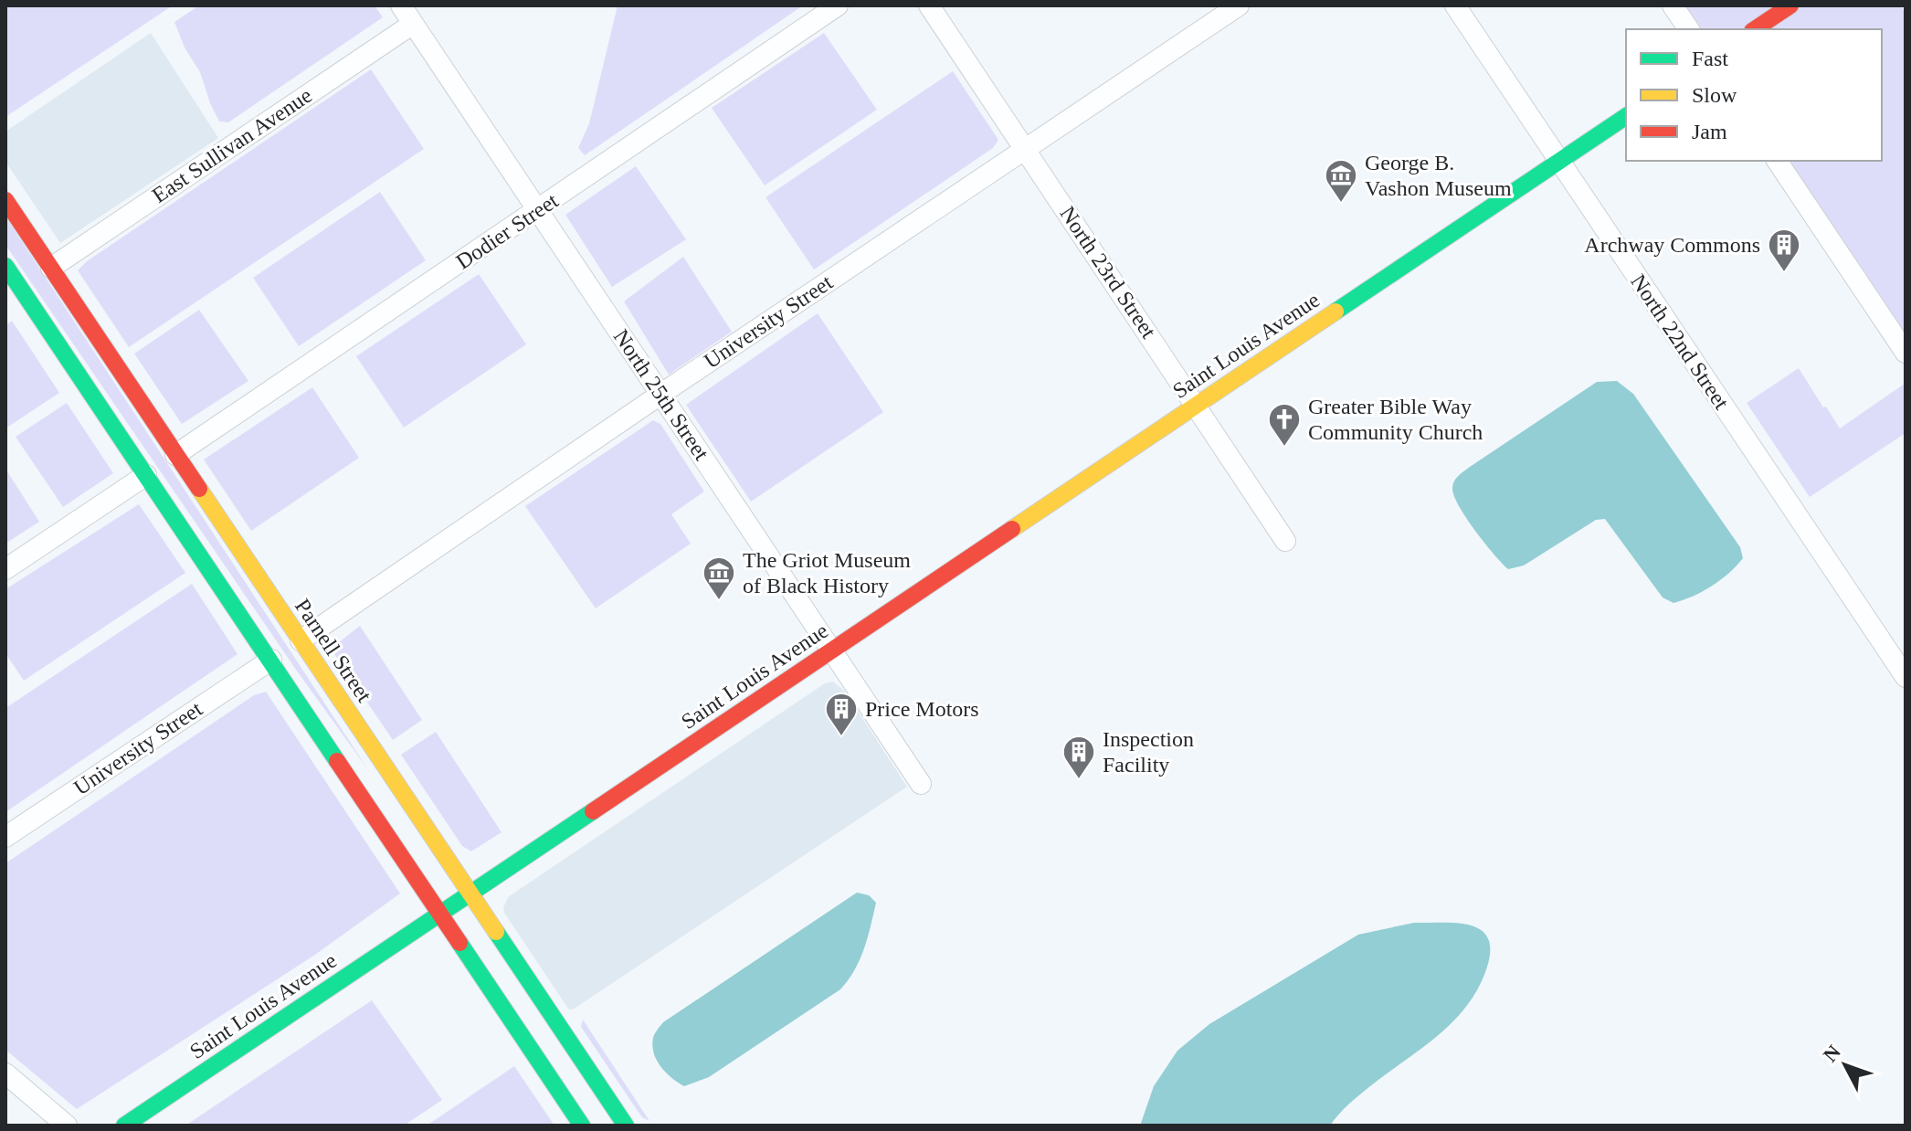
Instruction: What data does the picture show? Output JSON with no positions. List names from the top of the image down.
{
  "streets": {
    "main road": ["Saint Louis Avenue", "Parnell Street"],
    "street": [
      "East Sullivan Avenue",
      "Dodier Street",
      "North 23rd Street",
      "University Street",
      "North 22nd Street",
      "North 25th Street"
    ]
  },
  "crossings": [
    ["East Sullivan Avenue", "North 25th Street"],
    ["East Sullivan Avenue", "Parnell Street"],
    ["Dodier Street", "North 25th Street"],
    ["Dodier Street", "Parnell Street"],
    ["North 23rd Street", "University Street"],
    ["North 23rd Street", "Saint Louis Avenue"],
    ["University Street", "North 25th Street"],
    ["University Street", "Parnell Street"],
    ["North 22nd Street", "Saint Louis Avenue"],
    ["Saint Louis Avenue", "North 25th Street"],
    ["Saint Louis Avenue", "Parnell Street"]
  ],
  "places": {
    "museum": ["George B. Vashon Museum", "The Griot Museum of Black History"],
    "building": ["Archway Commons", "Price Motors", "Inspection Facility"],
    "church": ["Greater Bible Way Community Church"]
  },
  "legend": ["Fast", "Slow", "Jam"],
  "north": "top left"
}
